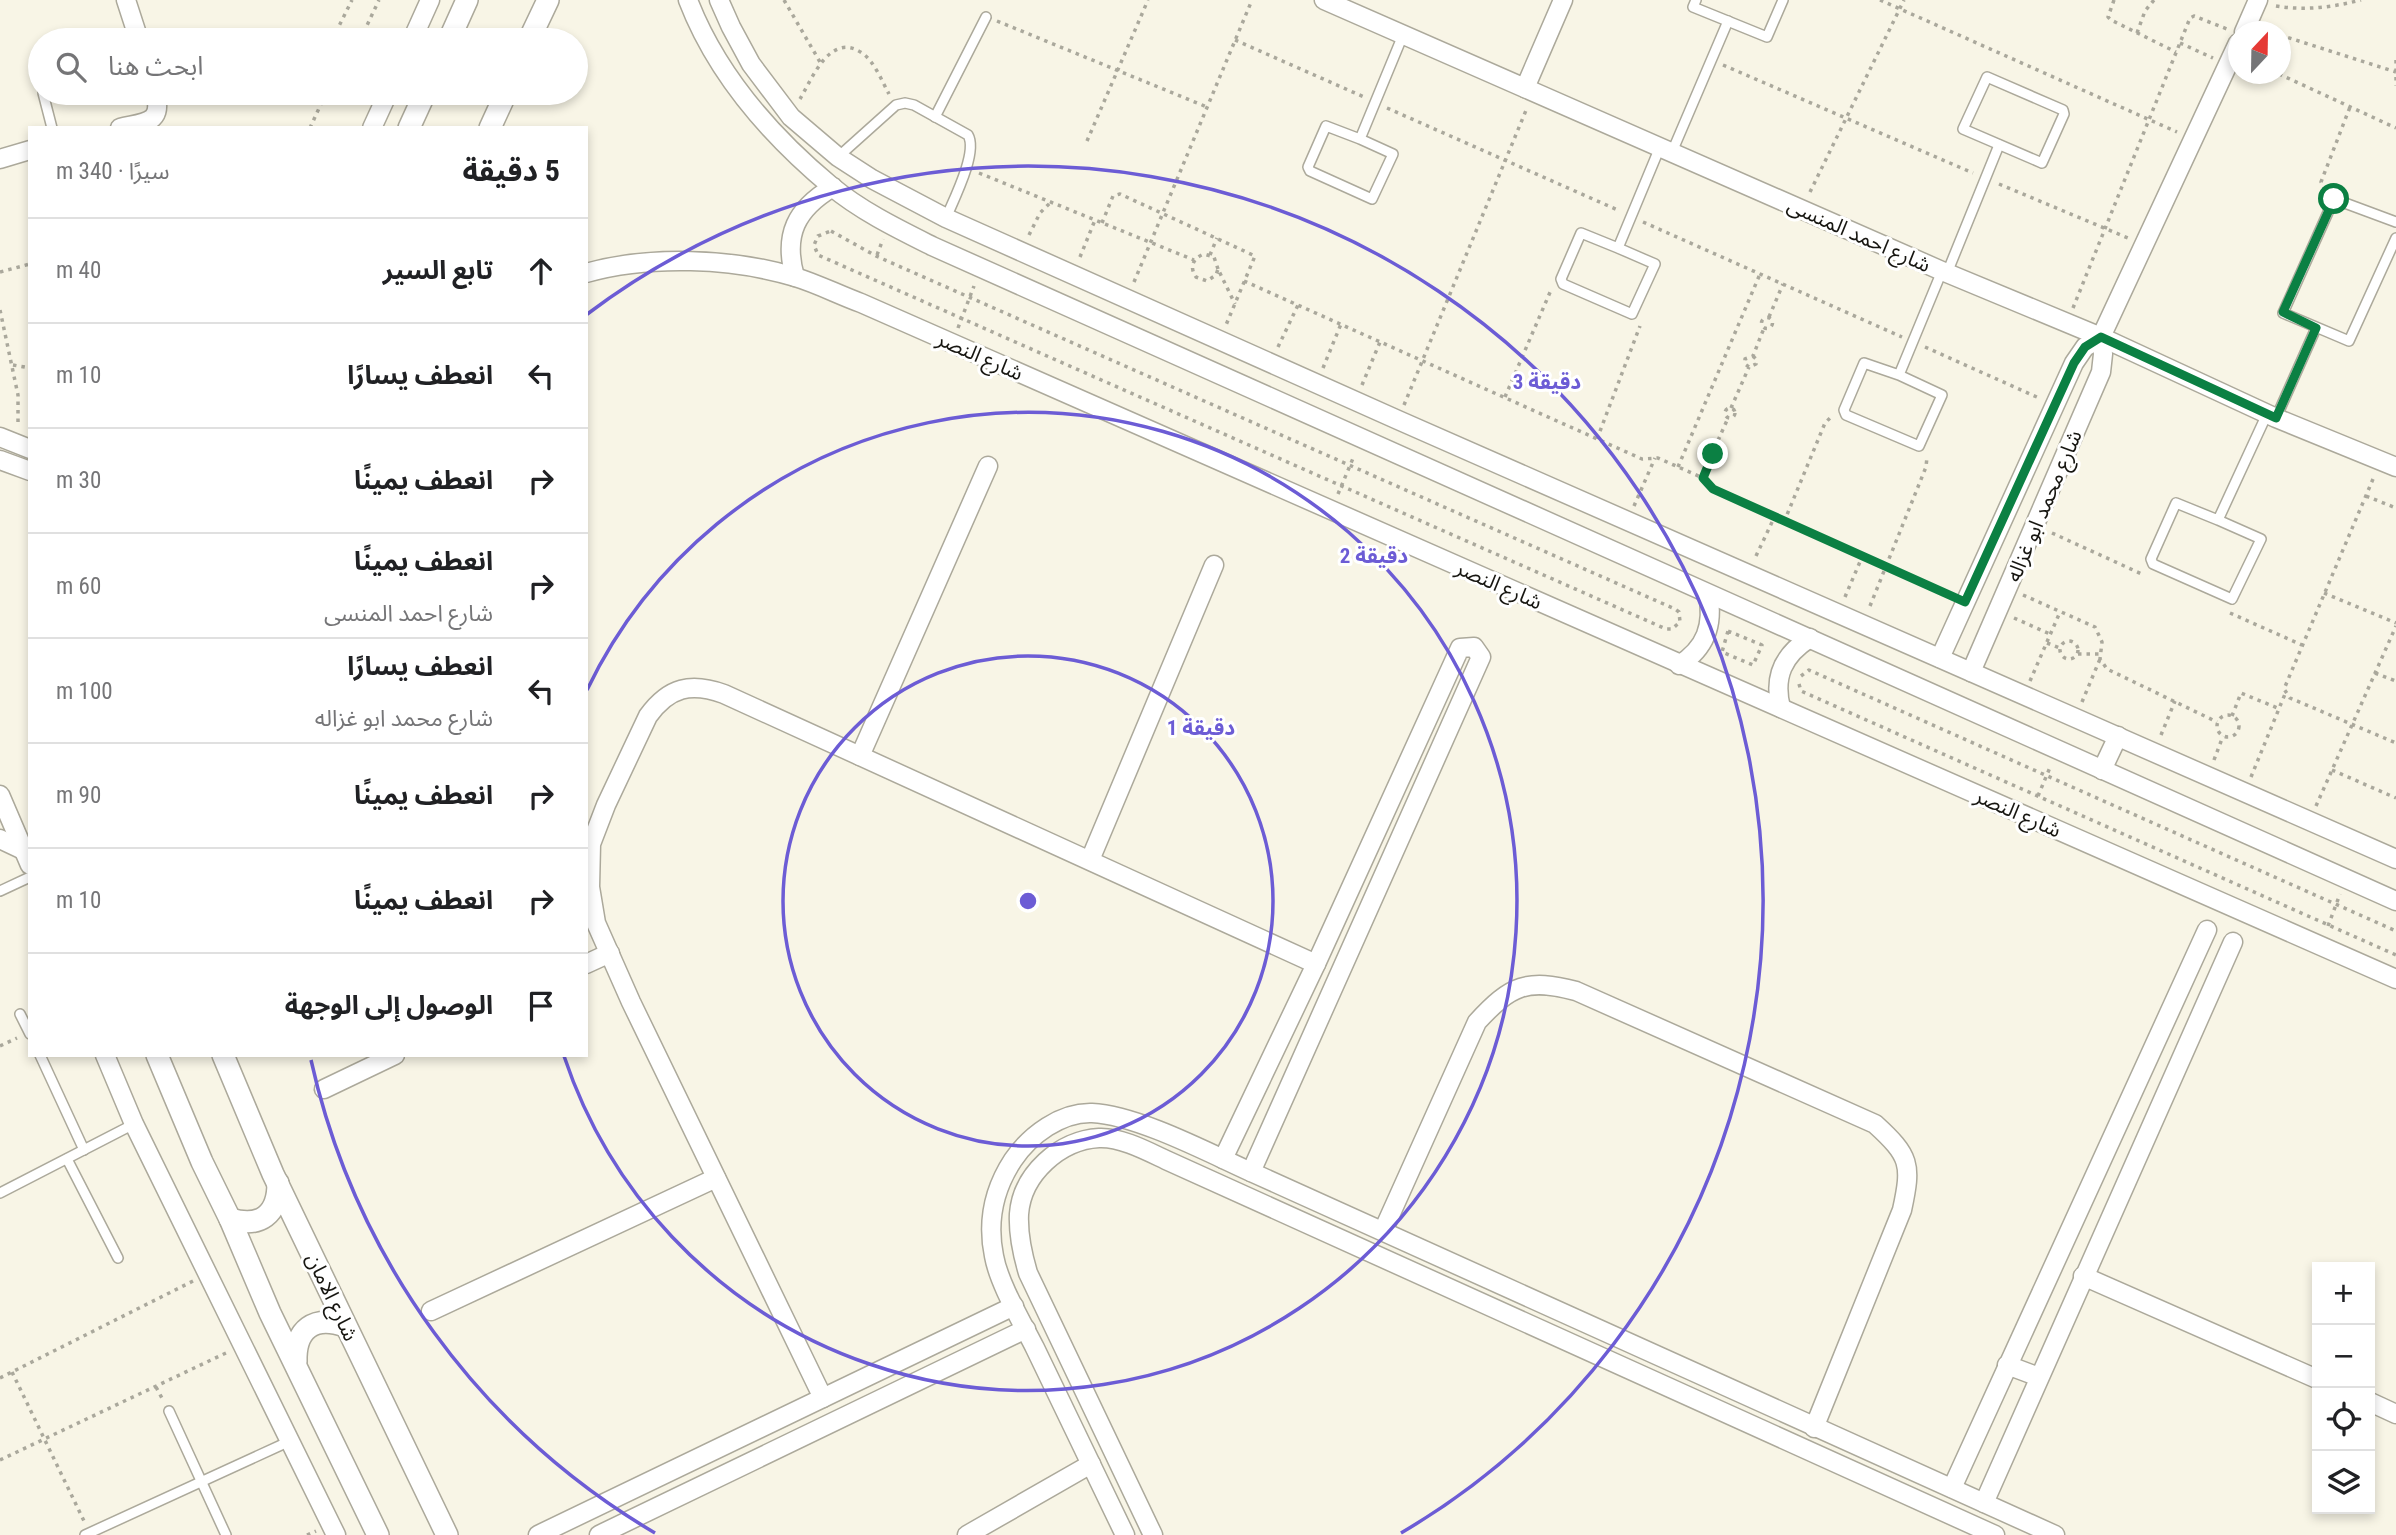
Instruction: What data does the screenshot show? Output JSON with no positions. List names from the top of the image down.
{
  "streets": {
    "street": [
      "شارع احمد المنسى",
      "شارع النصر",
      "شارع محمد ابو غزاله",
      "شارع الامان"
    ]
  },
  "crossings": [
    ["شارع احمد المنسى", "شارع محمد ابو غزاله"]
  ],
  "north": "top",
  "page": {
    "search": "ابحث هنا",
    "heading": ["5 دقيقة", "سيرًا · 340 m"],
    "list": [
      ["تابع السير", "40 m"],
      ["انعطف يسارًا", "10 m"],
      ["انعطف يمينًا", "30 m"],
      ["انعطف يمينًا", "شارع احمد المنسى", "60 m"],
      ["انعطف يسارًا", "شارع محمد ابو غزاله", "100 m"],
      ["انعطف يمينًا", "90 m"],
      ["انعطف يمينًا", "10 m"],
      "الوصول إلى الوجهة"
    ],
    "map_buttons": ["+", "−"]
  },
  "rings": ["3 دقيقة", "2 دقيقة", "1 دقيقة"]
}
